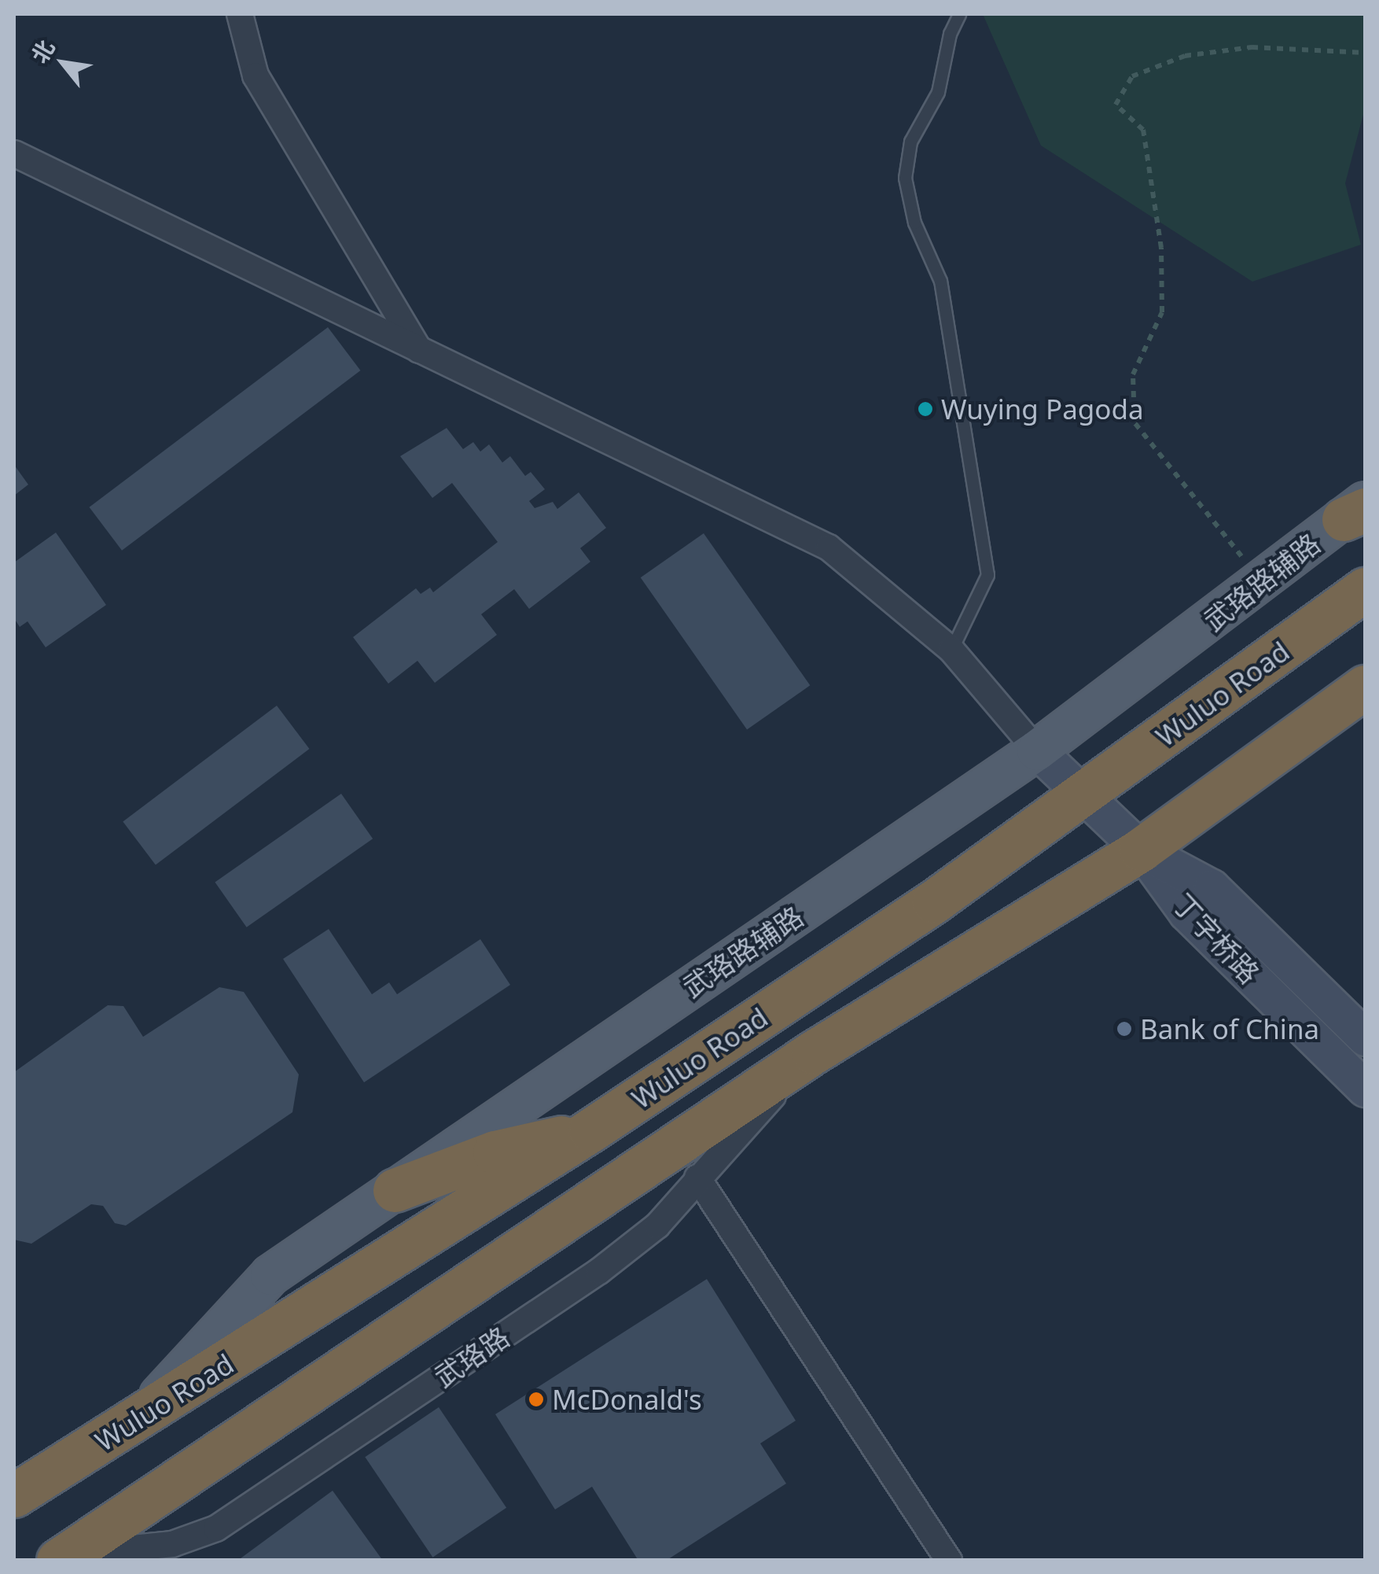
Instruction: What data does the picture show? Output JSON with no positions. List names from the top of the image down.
{
  "streets": {
    "highway": ["Wuluo Road"],
    "main road": ["武珞路辅路", "丁字桥路"],
    "street": ["武珞路"]
  },
  "crossings": [
    ["武珞路辅路", "Wuluo Road"],
    ["武珞路辅路", "丁字桥路"],
    ["Wuluo Road", "丁字桥路"],
    ["Wuluo Road", "武珞路"]
  ],
  "places": ["Wuying Pagoda", "Bank of China", "McDonald's"],
  "north": "top left"
}
